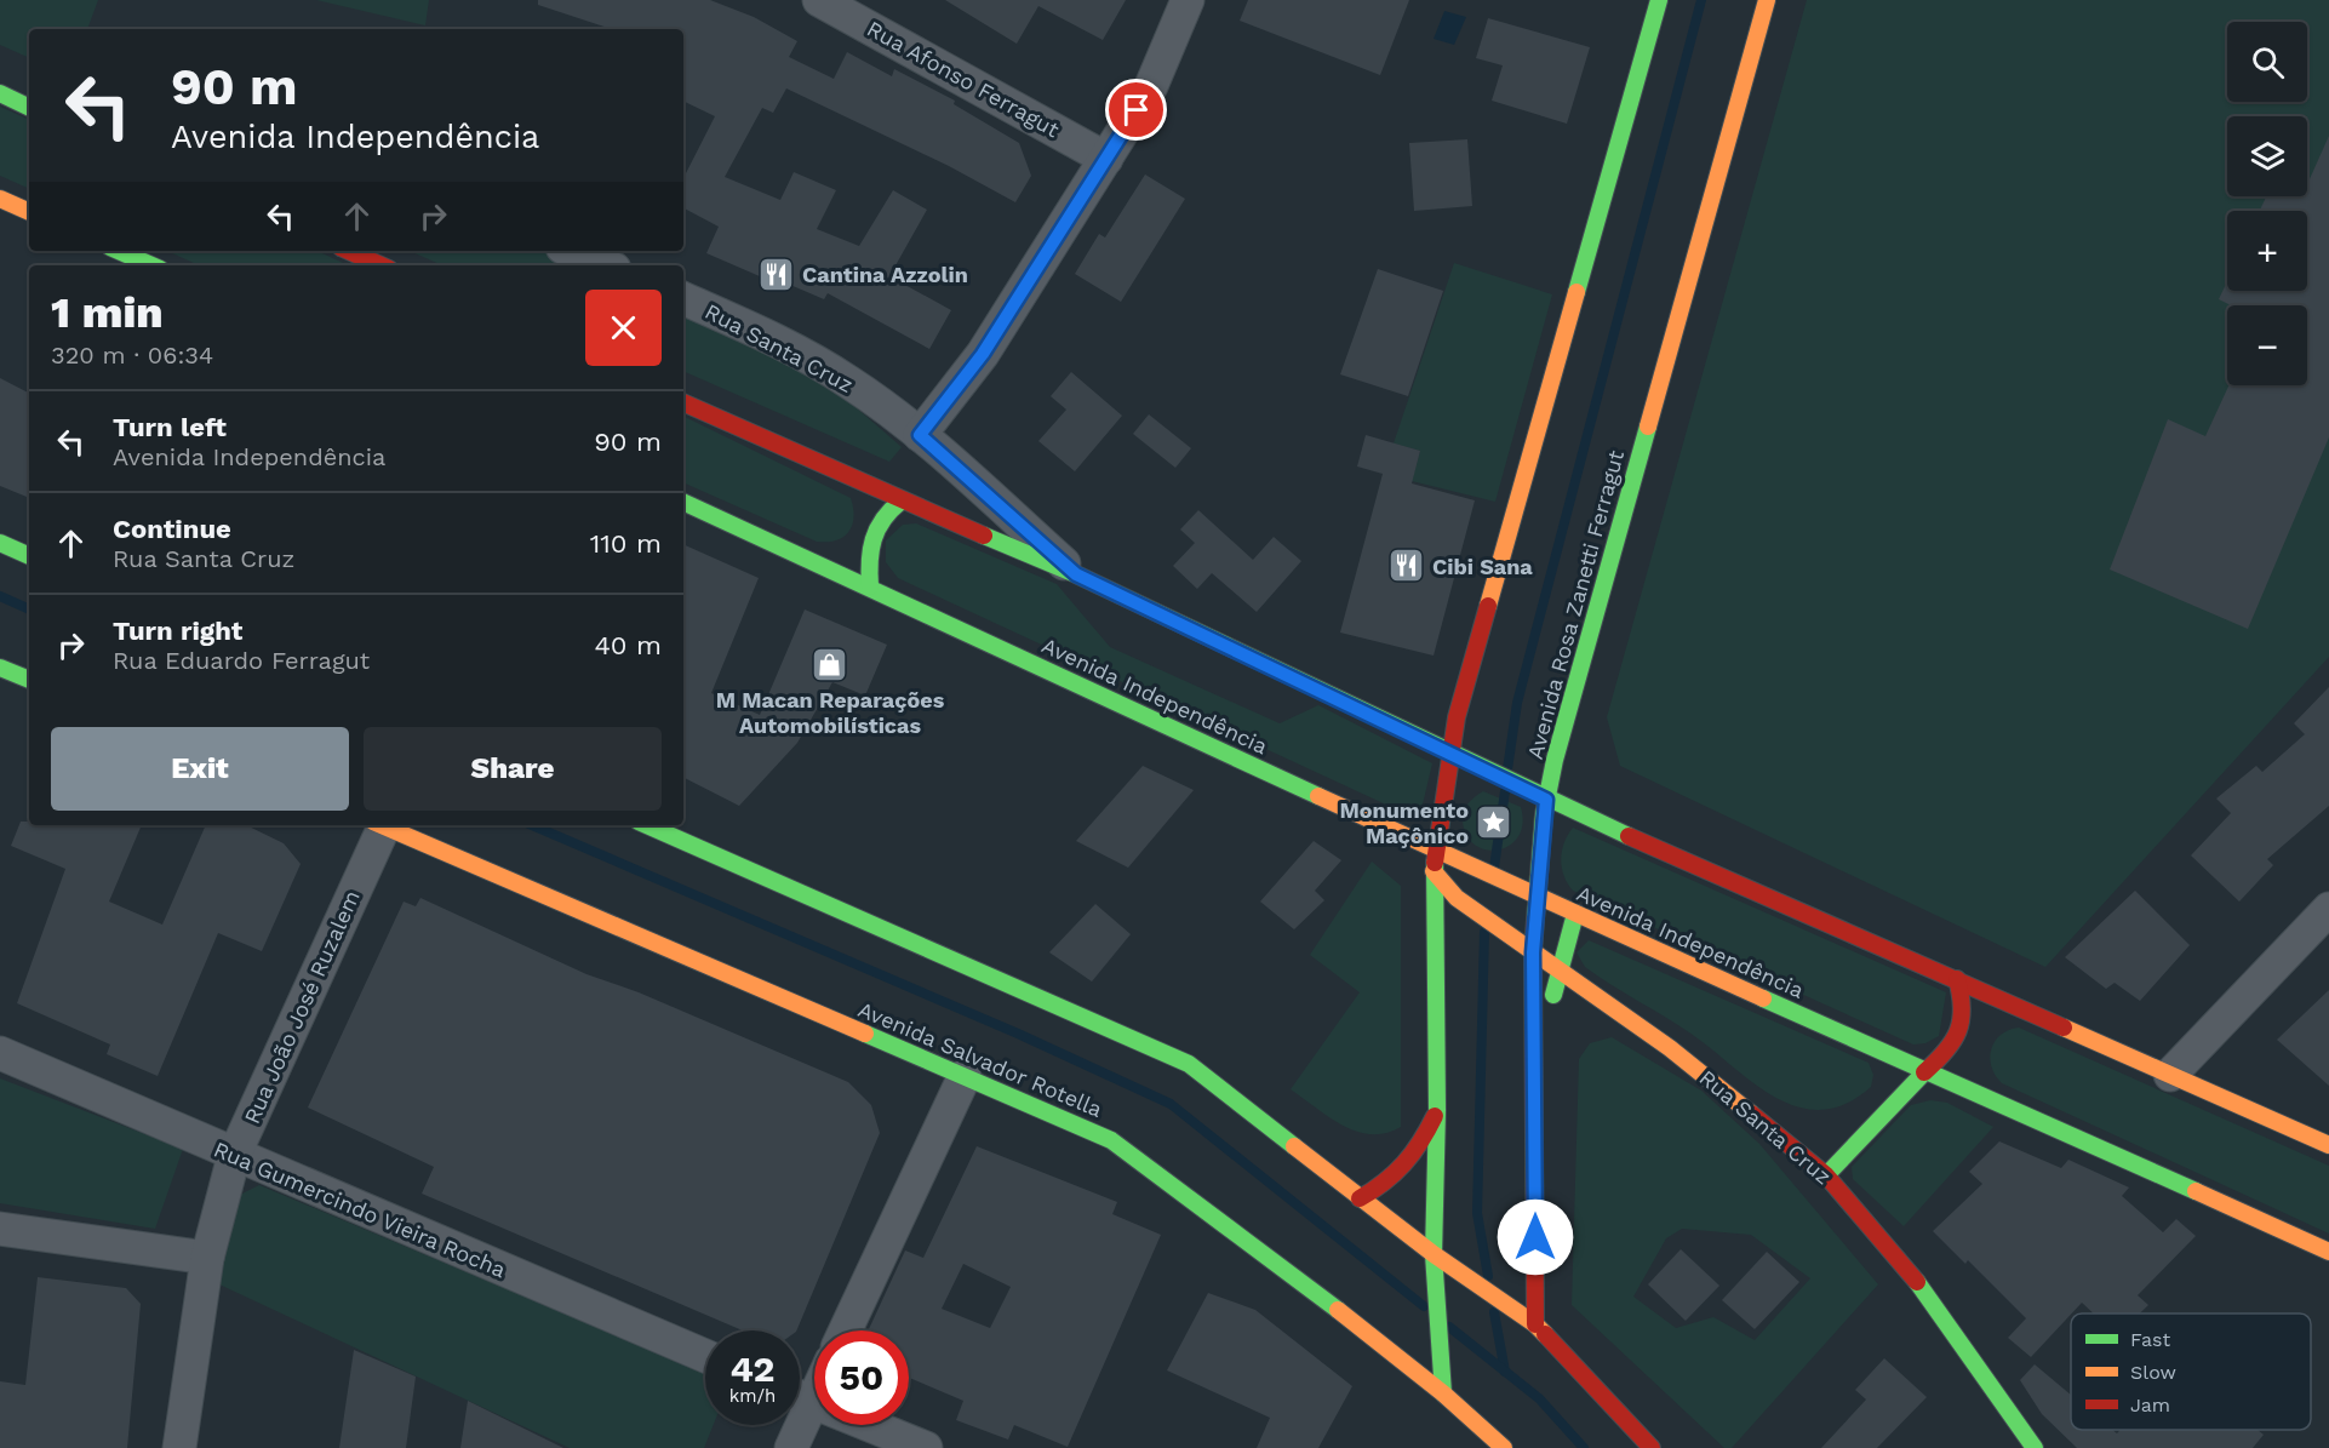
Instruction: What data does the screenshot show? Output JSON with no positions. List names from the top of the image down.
{
  "streets": {
    "main road": [
      "Rua Santa Cruz",
      "Avenida Rosa Zanetti Ferragut",
      "Avenida Independência",
      "Avenida Salvador Rotella"
    ],
    "street": ["Rua Afonso Ferragut", "Rua João José Ruzalem", "Rua Gumercindo Vieira Rocha"]
  },
  "crossings": [
    ["Rua Santa Cruz", "Avenida Rosa Zanetti Ferragut"],
    ["Avenida Rosa Zanetti Ferragut", "Avenida Independência"],
    ["Rua João José Ruzalem", "Rua Gumercindo Vieira Rocha"]
  ],
  "places": {
    "restaurant": ["Cantina Azzolin", "Cibi Sana"],
    "shop": ["M Macan Reparações Automobilísticas"],
    "place": ["Monumento Maçônico"]
  },
  "legend": ["Fast", "Slow", "Jam"],
  "page": {
    "map_buttons": ["+", "−"],
    "turn": ["90 m", "Avenida Independência"],
    "heading": ["1 min", "320 m · 06:34"],
    "list": [
      {
        "name": "Turn left",
        "note": "Avenida Independência",
        "value": "90 m"
      },
      {
        "name": "Continue",
        "note": "Rua Santa Cruz",
        "value": "110 m"
      },
      {
        "name": "Turn right",
        "note": "Rua Eduardo Ferragut",
        "value": "40 m"
      }
    ],
    "buttons": ["Exit", "Share"],
    "speed": "42 km/h",
    "limit": "50"
  }
}
